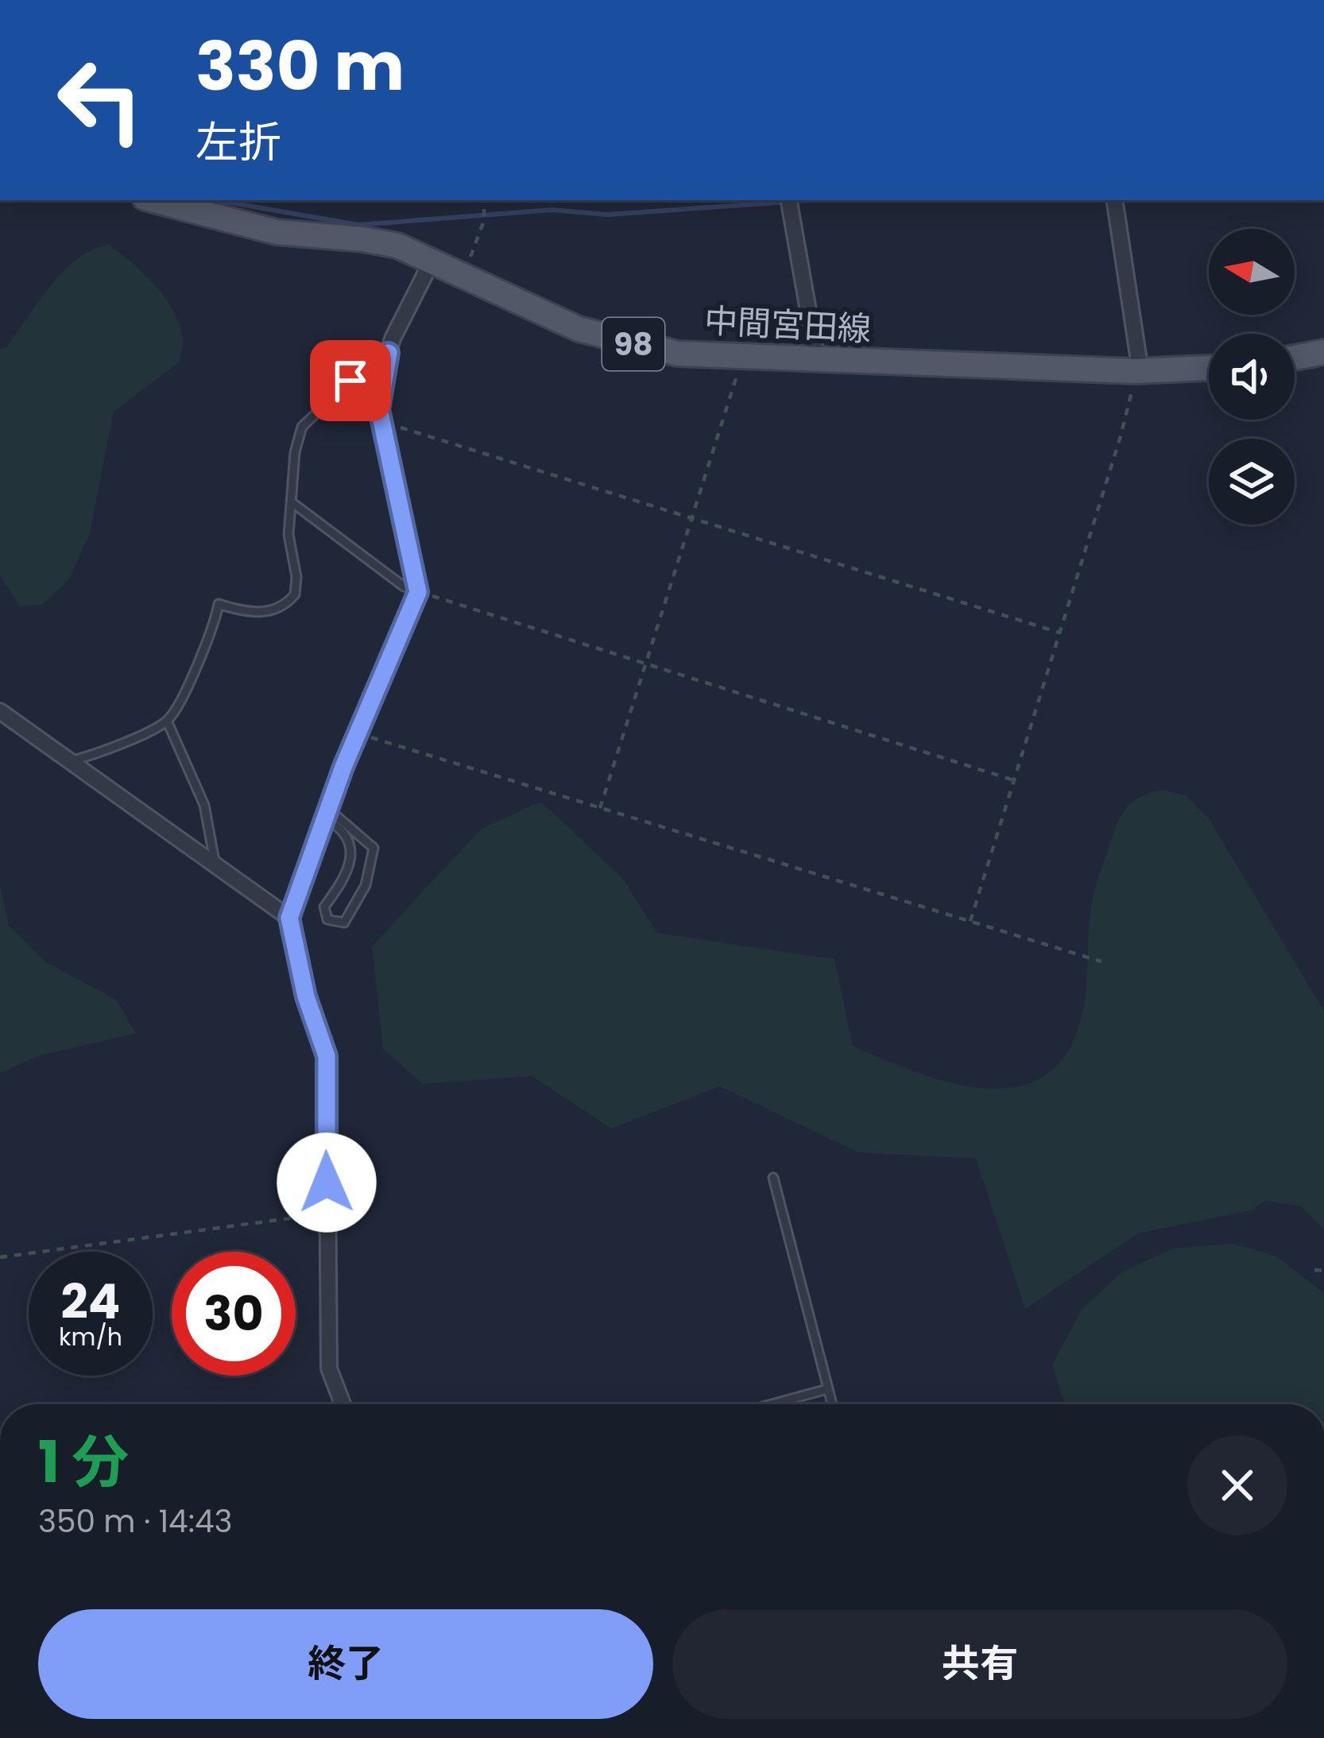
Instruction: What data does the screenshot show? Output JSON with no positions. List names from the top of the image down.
{
  "streets": {
    "main road": ["中間宮田線", "98"]
  },
  "north": "left",
  "page": {
    "turn": ["330 m", "左折"],
    "speed": "24 km/h",
    "limit": "30",
    "heading": ["1 分", "350 m · 14:43"],
    "buttons": ["終了", "共有"]
  }
}
